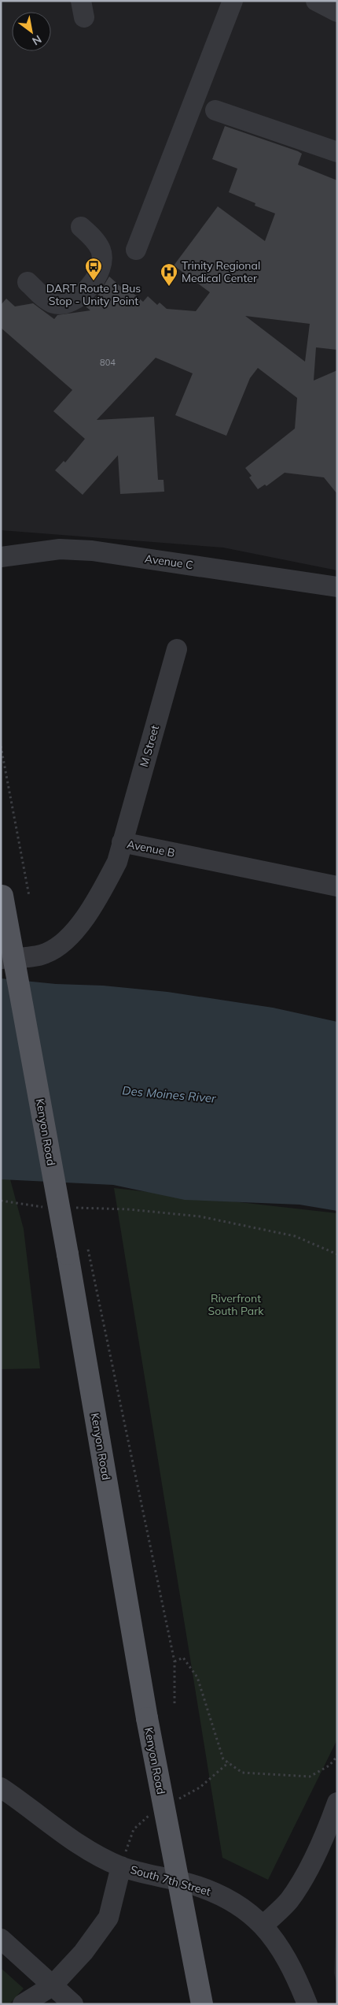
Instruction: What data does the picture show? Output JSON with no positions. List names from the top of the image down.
{
  "streets": {
    "main road": ["Kenyon Road"],
    "street": [
      "Avenue C",
      "M Street",
      "Avenue B",
      "South 7th Street"
    ]
  },
  "crossings": [
    ["M Street", "Avenue B"]
  ],
  "water": ["Des Moines River"],
  "parks": ["Riverfront South Park"],
  "places": {
    "bus stop": ["DART Route 1 Bus Stop - Unity Point"],
    "hospital": ["Trinity Regional Medical Center"]
  },
  "house_numbers": ["804"],
  "north": "bottom right"
}
